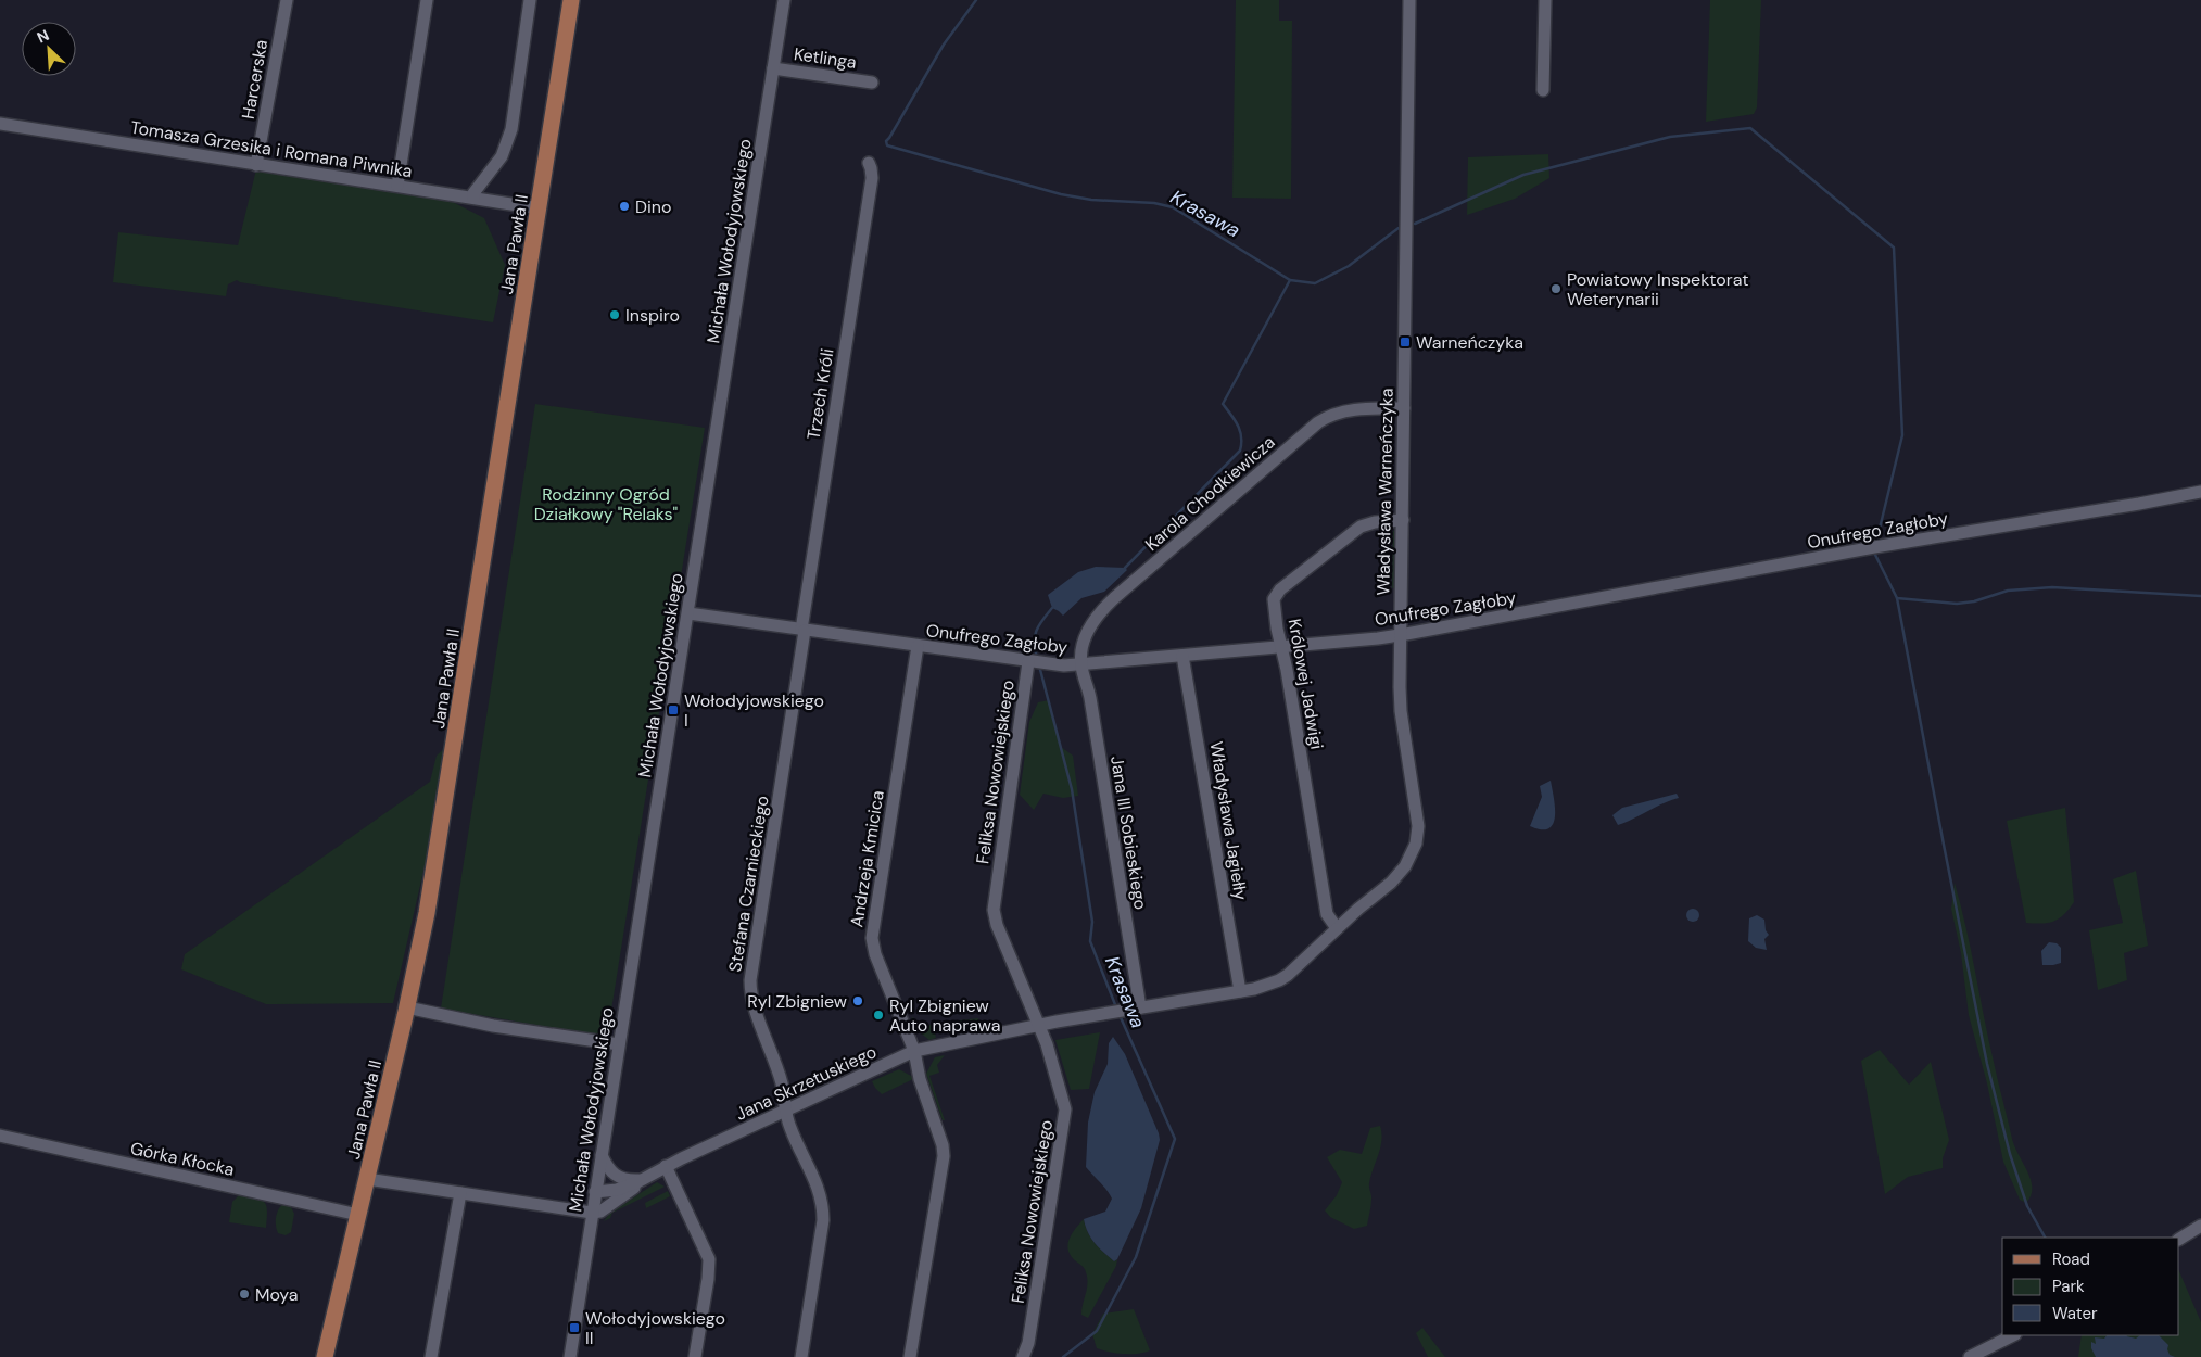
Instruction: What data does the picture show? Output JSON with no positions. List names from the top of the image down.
{
  "streets": {
    "main road": ["Jana Pawła II"],
    "street": [
      "Ketlinga",
      "Harcerska",
      "Tomasza Grzesika i Romana Piwnika",
      "Michała Wołodyjowskiego",
      "Trzech Króli",
      "Władysława Warneńczyka",
      "Karola Chodkiewicza",
      "Onufrego Zagłoby",
      "Królowej Jadwigi",
      "Feliksa Nowowiejskiego",
      "Władysława Jagiełły",
      "Jana III Sobieskiego",
      "Andrzeja Kmicica",
      "Stefana Czarnieckiego",
      "Jana Skrzetuskiego",
      "Górka Kłocka"
    ]
  },
  "crossings": [
    ["Ketlinga", "Michała Wołodyjowskiego"],
    ["Harcerska", "Tomasza Grzesika i Romana Piwnika"],
    ["Tomasza Grzesika i Romana Piwnika", "Jana Pawła II"],
    ["Michała Wołodyjowskiego", "Onufrego Zagłoby"],
    ["Michała Wołodyjowskiego", "Jana Skrzetuskiego"],
    ["Jana Pawła II", "Górka Kłocka"],
    ["Trzech Króli", "Onufrego Zagłoby"],
    ["Trzech Króli", "Stefana Czarnieckiego"],
    ["Władysława Warneńczyka", "Karola Chodkiewicza"],
    ["Władysława Warneńczyka", "Onufrego Zagłoby"],
    ["Władysława Warneńczyka", "Królowej Jadwigi"],
    ["Władysława Warneńczyka", "Władysława Jagiełły"],
    ["Władysława Warneńczyka", "Jana Skrzetuskiego"],
    ["Karola Chodkiewicza", "Onufrego Zagłoby"],
    ["Karola Chodkiewicza", "Jana III Sobieskiego"],
    ["Onufrego Zagłoby", "Królowej Jadwigi"],
    ["Onufrego Zagłoby", "Feliksa Nowowiejskiego"],
    ["Onufrego Zagłoby", "Władysława Jagiełły"],
    ["Onufrego Zagłoby", "Jana III Sobieskiego"],
    ["Onufrego Zagłoby", "Andrzeja Kmicica"],
    ["Onufrego Zagłoby", "Stefana Czarnieckiego"],
    ["Feliksa Nowowiejskiego", "Jana Skrzetuskiego"],
    ["Władysława Jagiełły", "Jana Skrzetuskiego"],
    ["Jana III Sobieskiego", "Jana Skrzetuskiego"],
    ["Andrzeja Kmicica", "Jana Skrzetuskiego"],
    ["Stefana Czarnieckiego", "Jana Skrzetuskiego"]
  ],
  "water": ["Krasawa"],
  "parks": ["Rodzinny Ogród Działkowy \"Relaks\""],
  "places": {
    "other": [
      "Dino",
      "Powiatowy Inspektorat Weterynarii",
      "Inspiro",
      "Ryl Zbigniew",
      "Ryl Zbigniew Auto naprawa",
      "Moya"
    ],
    "transit": ["Warneńczyka", "Wołodyjowskiego I", "Wołodyjowskiego II"]
  },
  "legend": ["Road", "Park", "Water"],
  "north": "top left"
}
